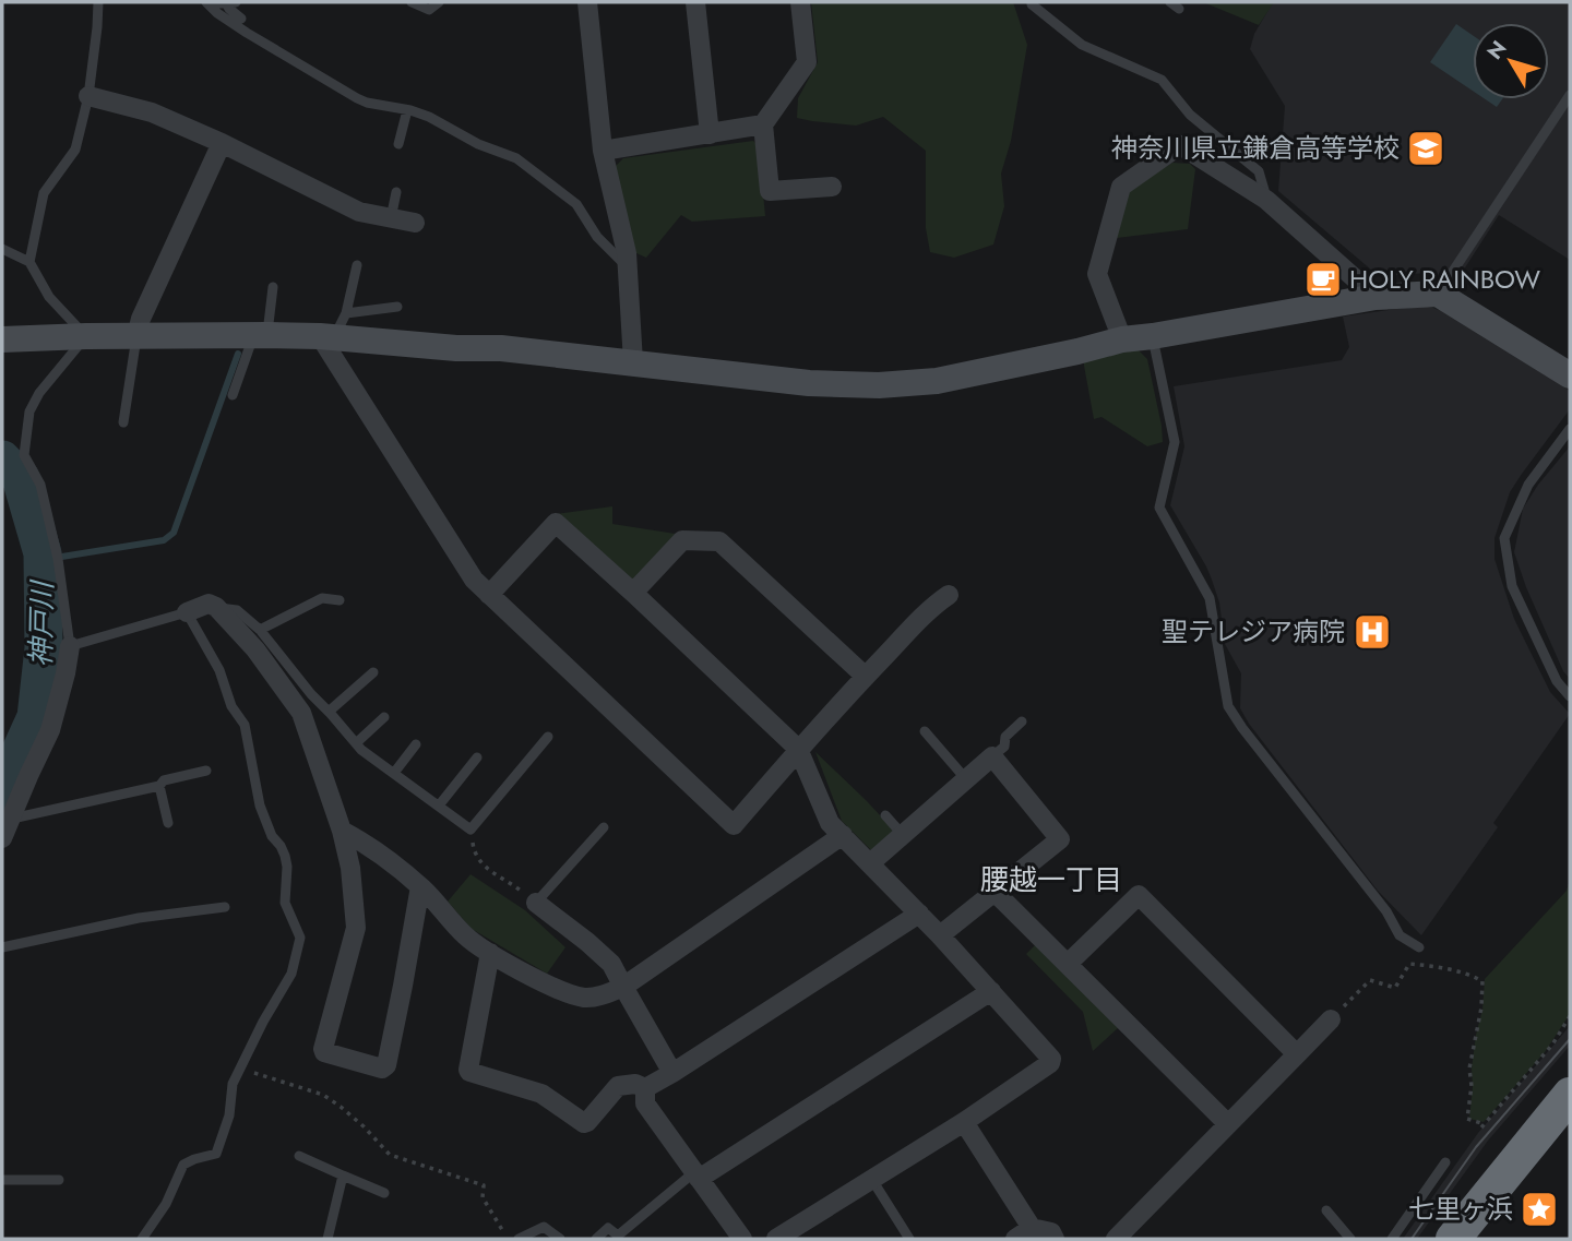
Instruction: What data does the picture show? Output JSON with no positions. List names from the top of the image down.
{
  "districts": ["腰越一丁目"],
  "water": ["神戸川"],
  "places": {
    "school or university": ["神奈川県立鎌倉高等学校"],
    "cafe": ["HOLY RAINBOW"],
    "hospital": ["聖テレジア病院"],
    "place": ["七里ヶ浜"]
  },
  "north": "top left"
}
